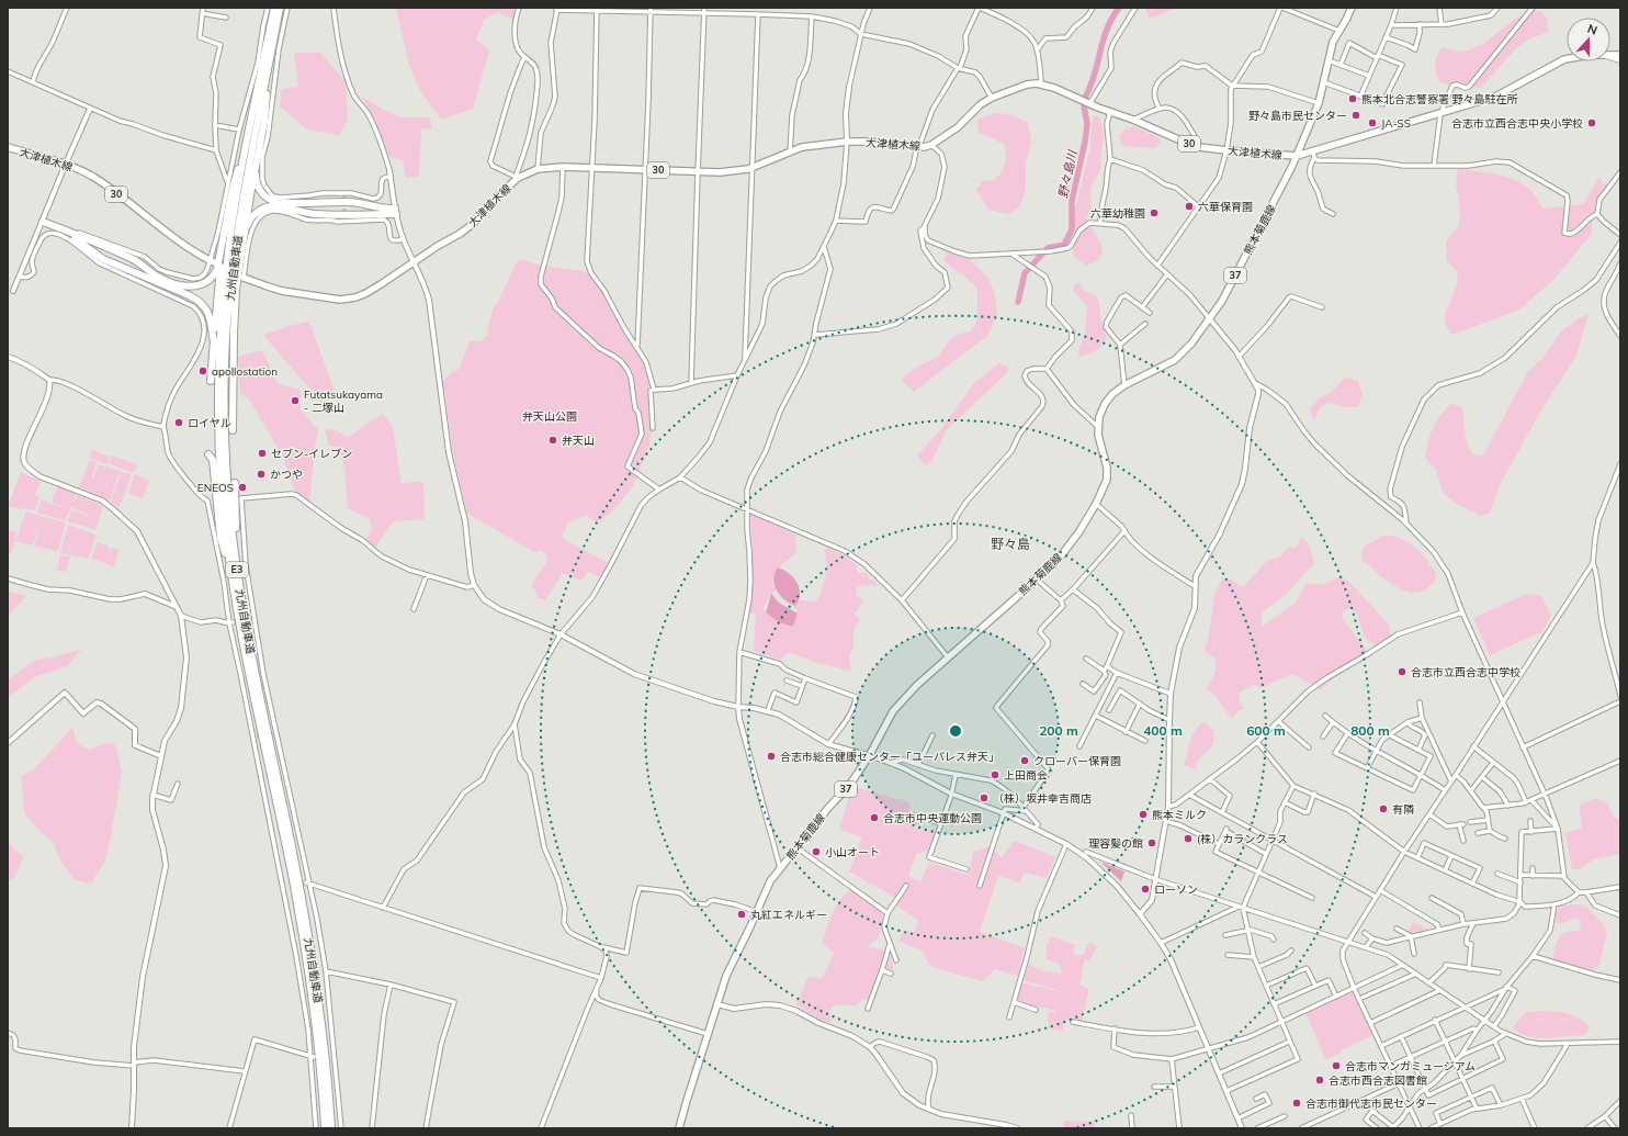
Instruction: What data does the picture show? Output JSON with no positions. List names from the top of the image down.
{
  "streets": {
    "highway": ["九州自動車道", "E3"],
    "main road": [
      "大津植木線",
      "30",
      "熊本菊鹿線",
      "37"
    ]
  },
  "crossings": [
    ["大津植木線", "熊本菊鹿線"]
  ],
  "districts": ["野々島"],
  "water": ["野々島川"],
  "parks": ["弁天山公園"],
  "places": [
    "熊本北合志警察署 野々島駐在所",
    "野々島市民センター",
    "JA-SS",
    "合志市立西合志中央小学校",
    "六華保育園",
    "六華幼稚園",
    "apollostation",
    "Futatsukayama - 二塚山",
    "ロイヤル",
    "弁天山",
    "セブン-イレブン",
    "かつや",
    "ENEOS",
    "合志市立西合志中学校",
    "合志市総合健康センター「ユーパレス弁天」",
    "クローバー保育園",
    "上田商会",
    "（株）坂井幸吉商店",
    "有隣",
    "熊本ミルク",
    "合志市中央運動公園",
    "(株）カランクラス",
    "理容髪の館",
    "小山オート",
    "ローソン",
    "丸紅エネルギー",
    "合志市マンガミュージアム",
    "合志市西合志図書館",
    "合志市御代志市民センター"
  ],
  "north": "top",
  "rings": [
    "200 m",
    "400 m",
    "600 m",
    "800 m"
  ]
}
